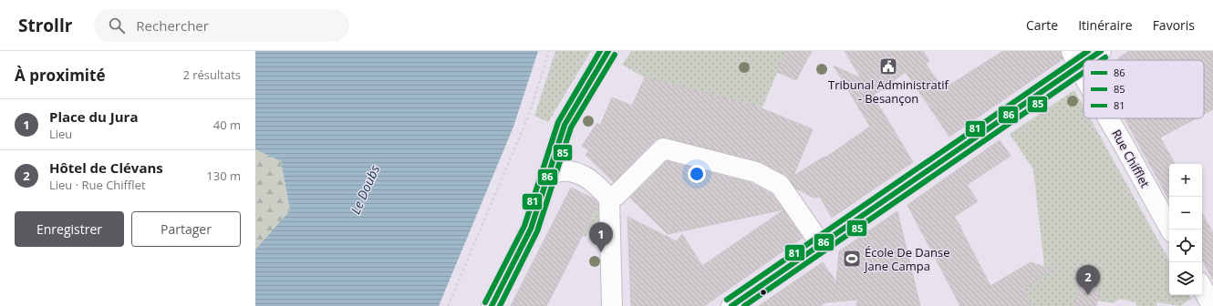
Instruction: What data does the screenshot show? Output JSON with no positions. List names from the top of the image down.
{
  "streets": {
    "main road": ["Rue Chifflet"]
  },
  "water": ["Le Doubs"],
  "places": {
    "public building": ["Tribunal Administratif - Besançon"],
    "sports": ["École De Danse Jane Campa"]
  },
  "lines": ["transit line 86", "transit line 81", "transit line 85"],
  "legend": ["86", "85", "81"],
  "page": {
    "header": "Strollr",
    "search": "Rechercher",
    "nav": ["Carte", "Itinéraire", "Favoris"],
    "heading": ["À proximité", "2 résultats"],
    "list": [
      {
        "mark": "1",
        "name": "Place du Jura",
        "note": "Lieu",
        "value": "40 m"
      },
      {
        "mark": "2",
        "name": "Hôtel de Clévans",
        "note": "Lieu · Rue Chifflet",
        "value": "130 m"
      }
    ],
    "map_buttons": ["+", "−"],
    "buttons": ["Enregistrer", "Partager"],
    "pins": ["1", "2"]
  }
}
